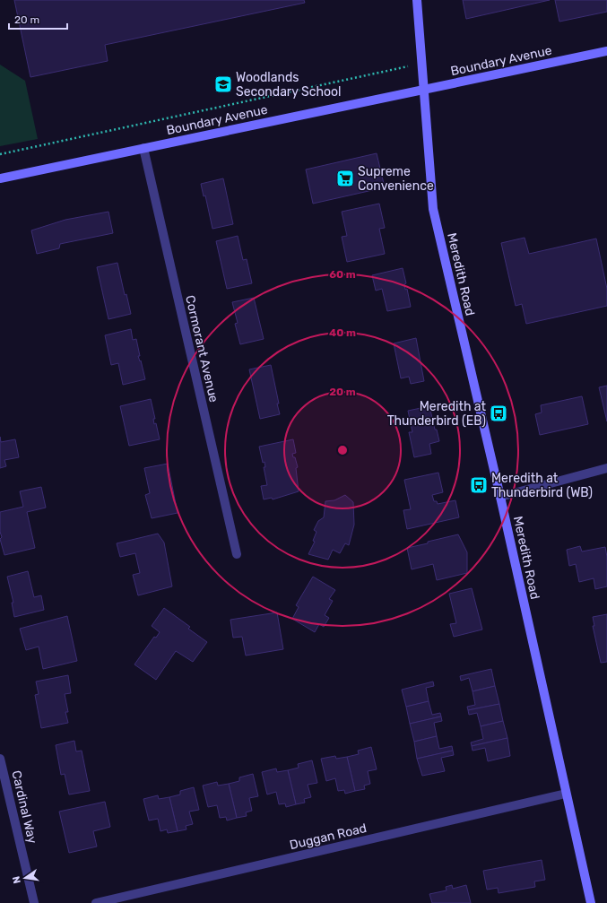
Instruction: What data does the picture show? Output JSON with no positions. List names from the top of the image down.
{
  "streets": {
    "street": [
      "Boundary Avenue",
      "Meredith Road",
      "Cormorant Avenue",
      "Cardinal Way",
      "Duggan Road"
    ]
  },
  "crossings": [
    ["Boundary Avenue", "Meredith Road"],
    ["Boundary Avenue", "Cormorant Avenue"],
    ["Meredith Road", "Duggan Road"]
  ],
  "places": {
    "school or university": ["Woodlands Secondary School"],
    "supermarket": ["Supreme Convenience"],
    "bus stop": ["Meredith at Thunderbird (EB)", "Meredith at Thunderbird (WB)"]
  },
  "scale_bar": "20 m",
  "north": "left",
  "rings": ["60 m", "40 m", "20 m"]
}
